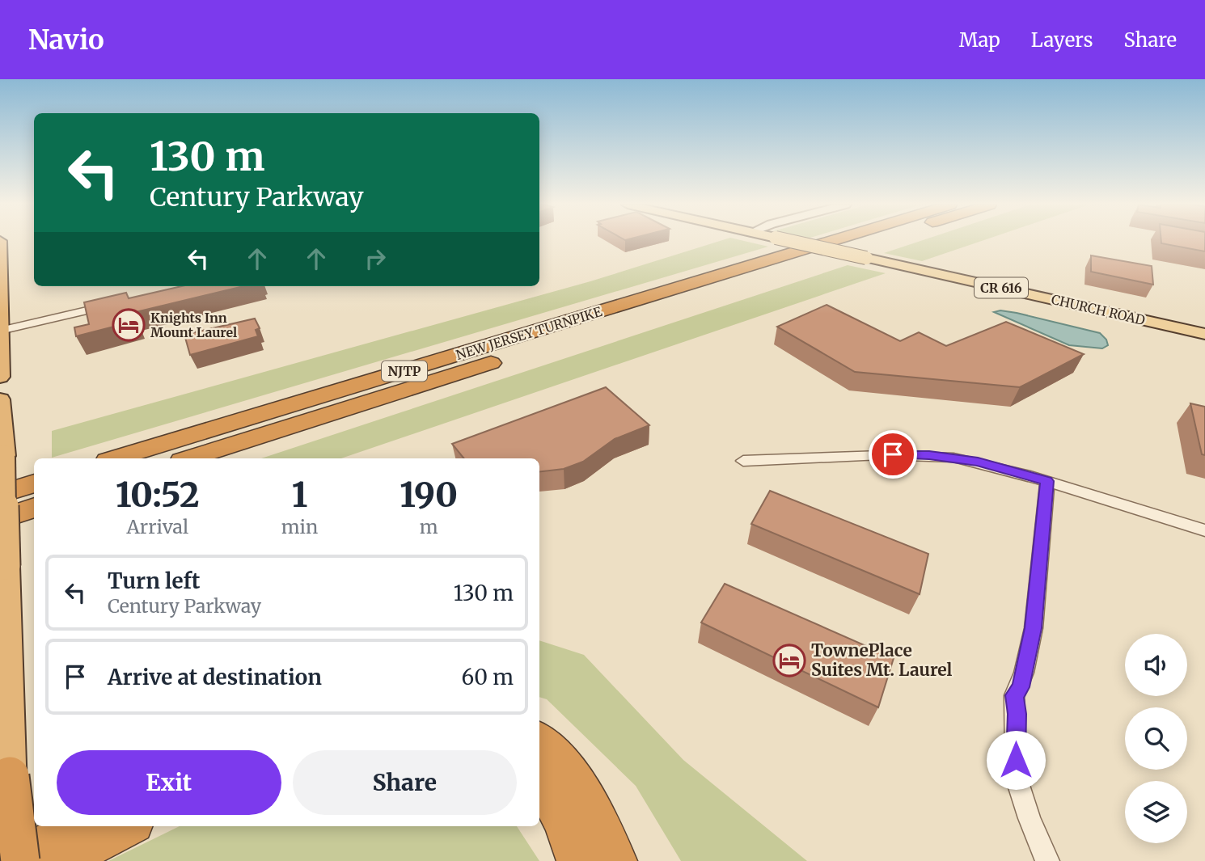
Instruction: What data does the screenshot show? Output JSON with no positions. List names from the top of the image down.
{
  "streets": {
    "highway": ["NEW JERSEY TURNPIKE", "NJTP"],
    "main road": ["CR 616", "CHURCH ROAD"]
  },
  "places": {
    "hotel": ["Knights Inn Mount Laurel", "TownePlace Suites Mt. Laurel"]
  },
  "page": {
    "header": "Navio",
    "nav": ["Map", "Layers", "Share"],
    "turn": ["130 m", "Century Parkway"],
    "eta": [
      "10:52",
      "Arrival",
      "1",
      "min",
      "190",
      "m"
    ],
    "list": [
      {
        "name": "Turn left",
        "note": "Century Parkway",
        "value": "130 m"
      },
      {
        "name": "Arrive at destination",
        "value": "60 m"
      }
    ],
    "buttons": ["Exit", "Share"]
  }
}
